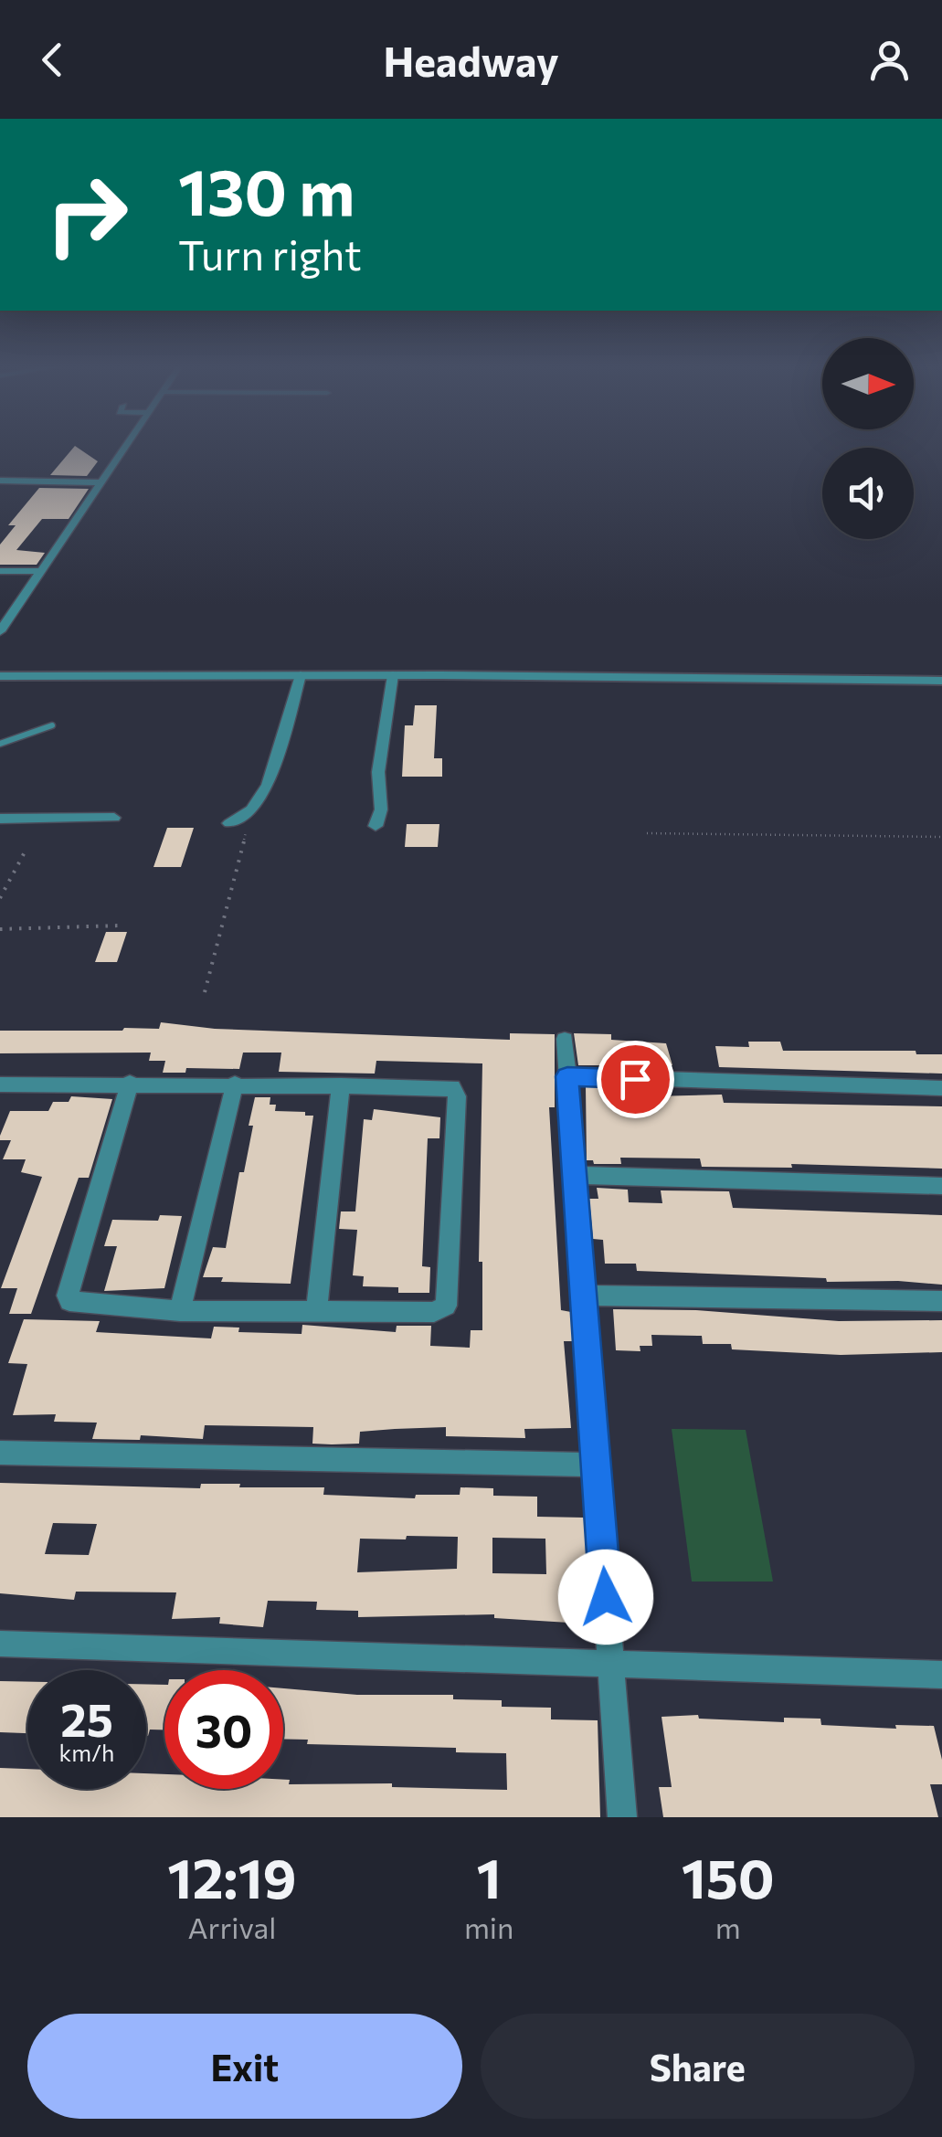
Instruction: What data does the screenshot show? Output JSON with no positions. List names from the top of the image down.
{
  "north": "right",
  "page": {
    "header": "Headway",
    "turn": ["130 m", "Turn right"],
    "speed": "25 km/h",
    "limit": "30",
    "eta": [
      "12:19",
      "Arrival",
      "1",
      "min",
      "150",
      "m"
    ],
    "buttons": ["Exit", "Share"]
  }
}
